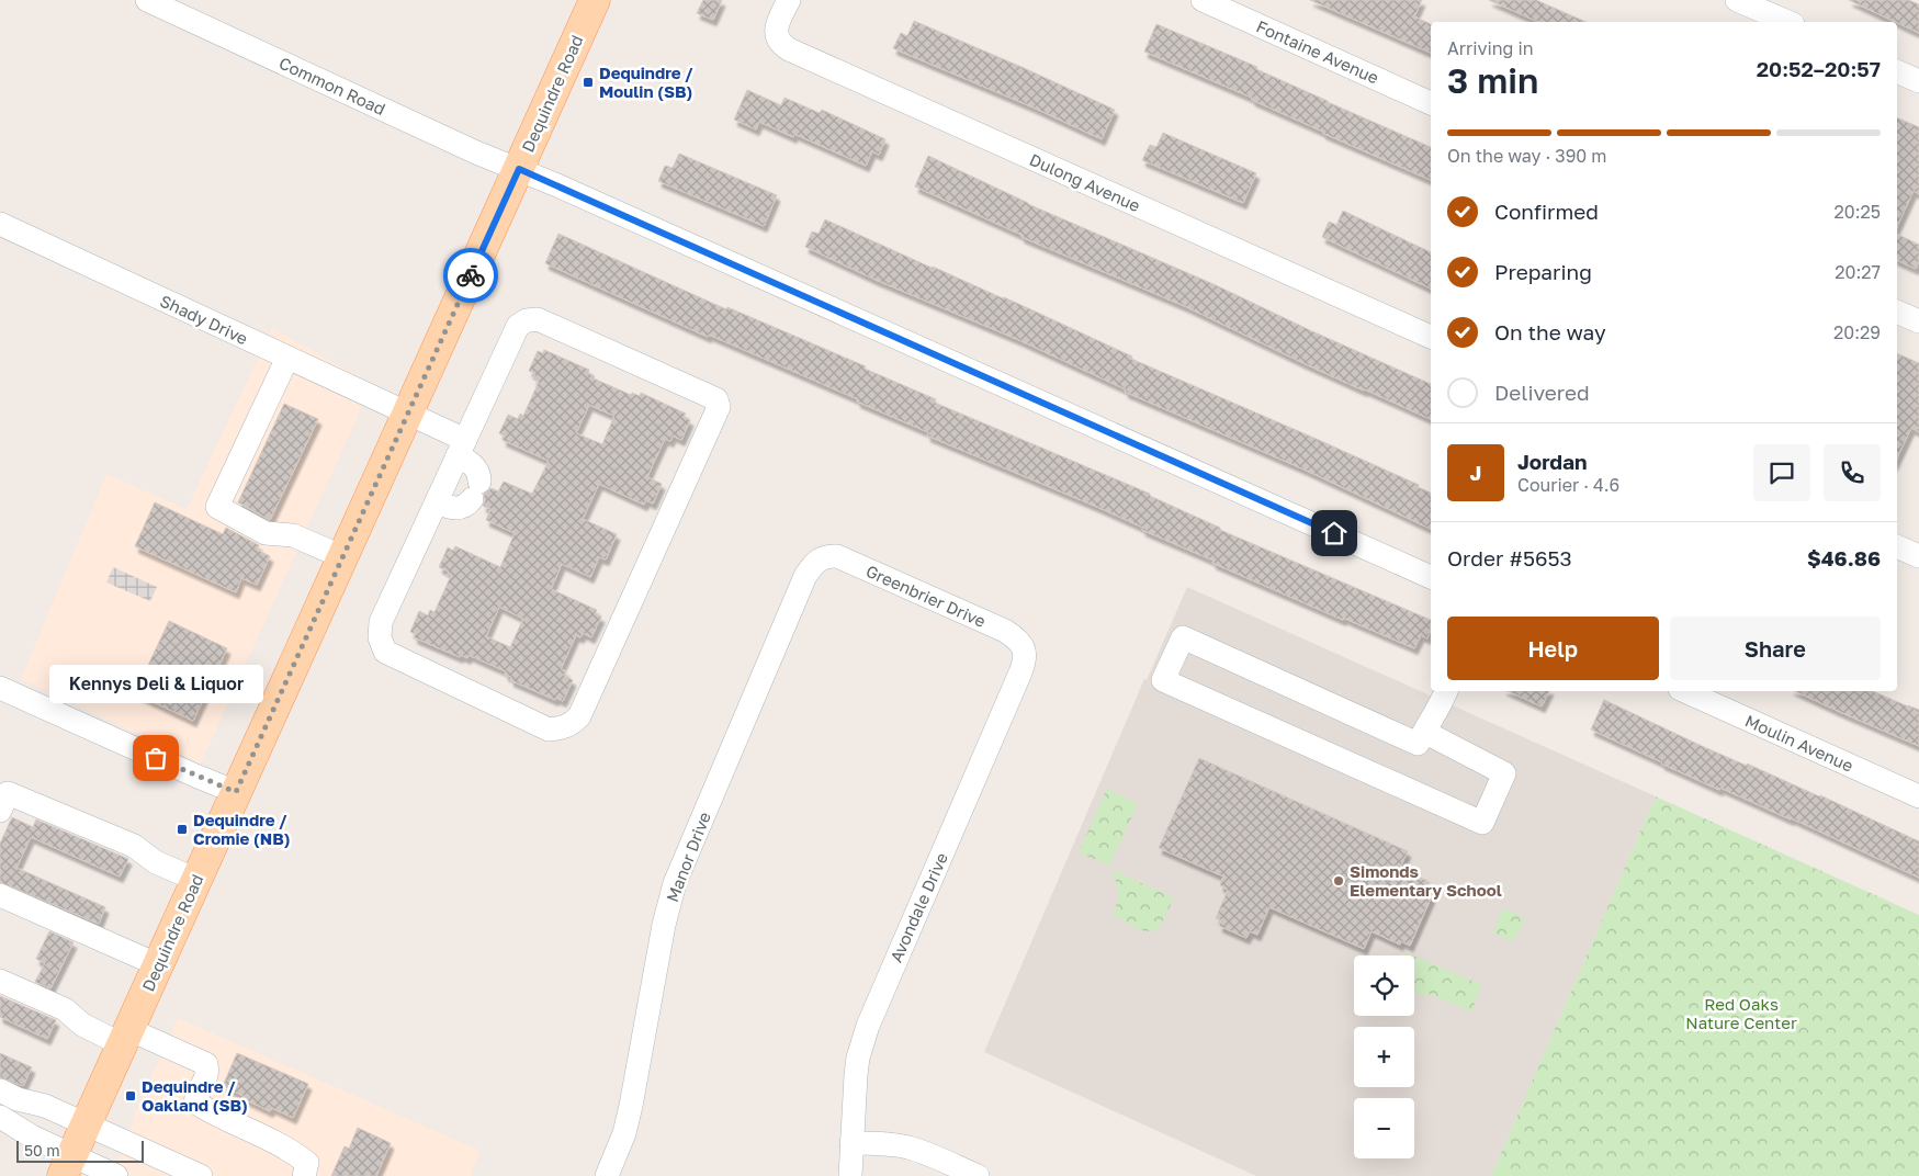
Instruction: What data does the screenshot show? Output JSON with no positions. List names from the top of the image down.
{
  "streets": {
    "main road": ["Dequindre Road"],
    "street": [
      "Fontaine Avenue",
      "Common Road",
      "Dulong Avenue",
      "Shady Drive",
      "Greenbrier Drive",
      "Moulin Avenue",
      "Manor Drive",
      "Avondale Drive"
    ]
  },
  "crossings": [
    ["Common Road", "Dequindre Road"],
    ["Dequindre Road", "Shady Drive"],
    ["Greenbrier Drive", "Manor Drive"],
    ["Greenbrier Drive", "Avondale Drive"]
  ],
  "parks": ["Red Oaks Nature Center"],
  "places": {
    "transit": ["Dequindre / Moulin (SB)", "Dequindre / Cromie (NB)", "Dequindre / Oakland (SB)"],
    "other": ["Kennys Deli & Liquor", "Simonds Elementary School"]
  },
  "scale_bar": "50 m",
  "page": {
    "heading": ["3 min", "Arriving in", "20:52–20:57"],
    "panel": [
      "Jordan",
      "Courier · 4.6",
      "Order #5653",
      "$46.86"
    ],
    "bar": "On the way · 390 m",
    "list": [
      ["Confirmed", "20:25"],
      ["Preparing", "20:27"],
      ["On the way", "20:29"],
      "Delivered"
    ],
    "round": "J",
    "buttons": ["Help", "Share"],
    "bubble": "Kennys Deli & Liquor",
    "map_buttons": ["+", "−"],
    "scale": "50 m"
  }
}
